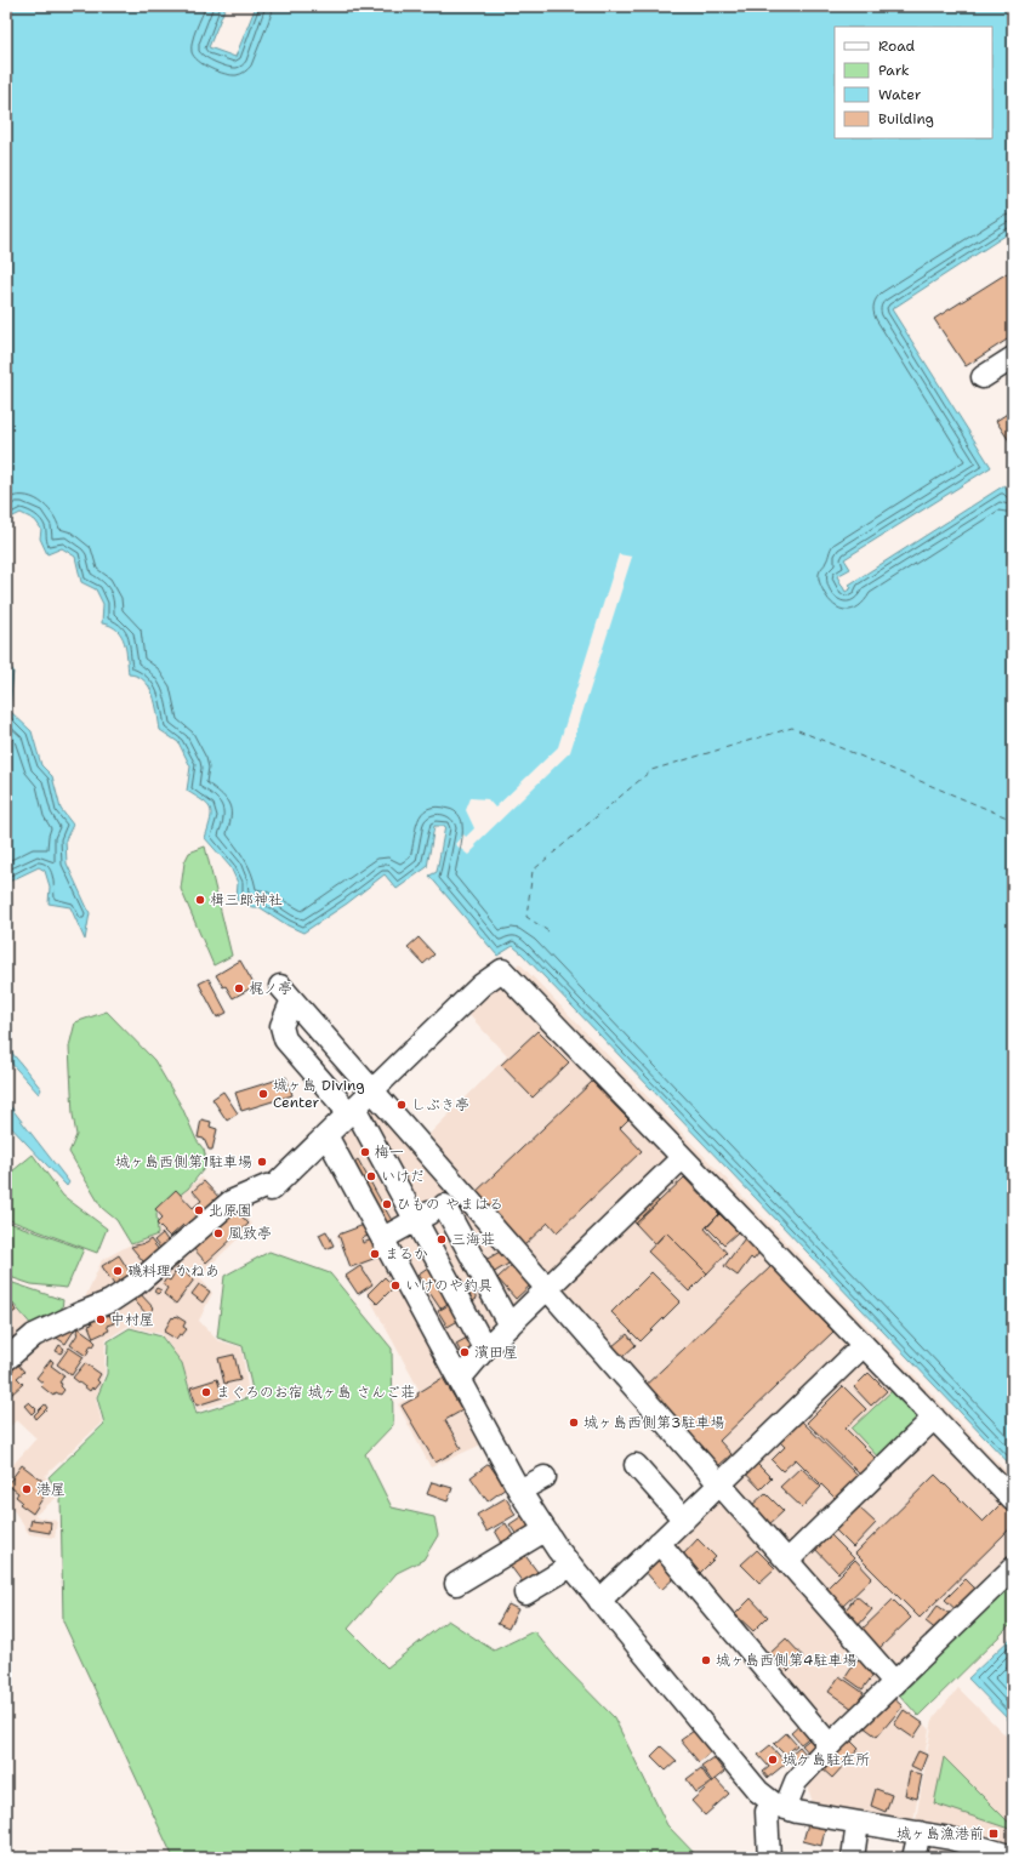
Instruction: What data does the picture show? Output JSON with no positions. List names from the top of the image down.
{
  "places": {
    "other": [
      "楫三郎神社",
      "梶ノ亭",
      "城ヶ島 Diving Center",
      "しぶき亭",
      "梅一",
      "城ヶ島西側第1駐車場",
      "いけだ",
      "ひもの やまはる",
      "北原園",
      "風致亭",
      "三海荘",
      "まるか",
      "磯料理 かねあ",
      "いけのや釣具",
      "中村屋",
      "濱田屋",
      "まぐろのお宿 城ヶ島 さんご荘",
      "城ヶ島西側第3駐車場",
      "港屋",
      "城ヶ島西側第4駐車場",
      "城ケ島駐在所"
    ],
    "transit": ["城ヶ島漁港前"]
  },
  "legend": [
    "Road",
    "Park",
    "Water",
    "Building"
  ]
}
